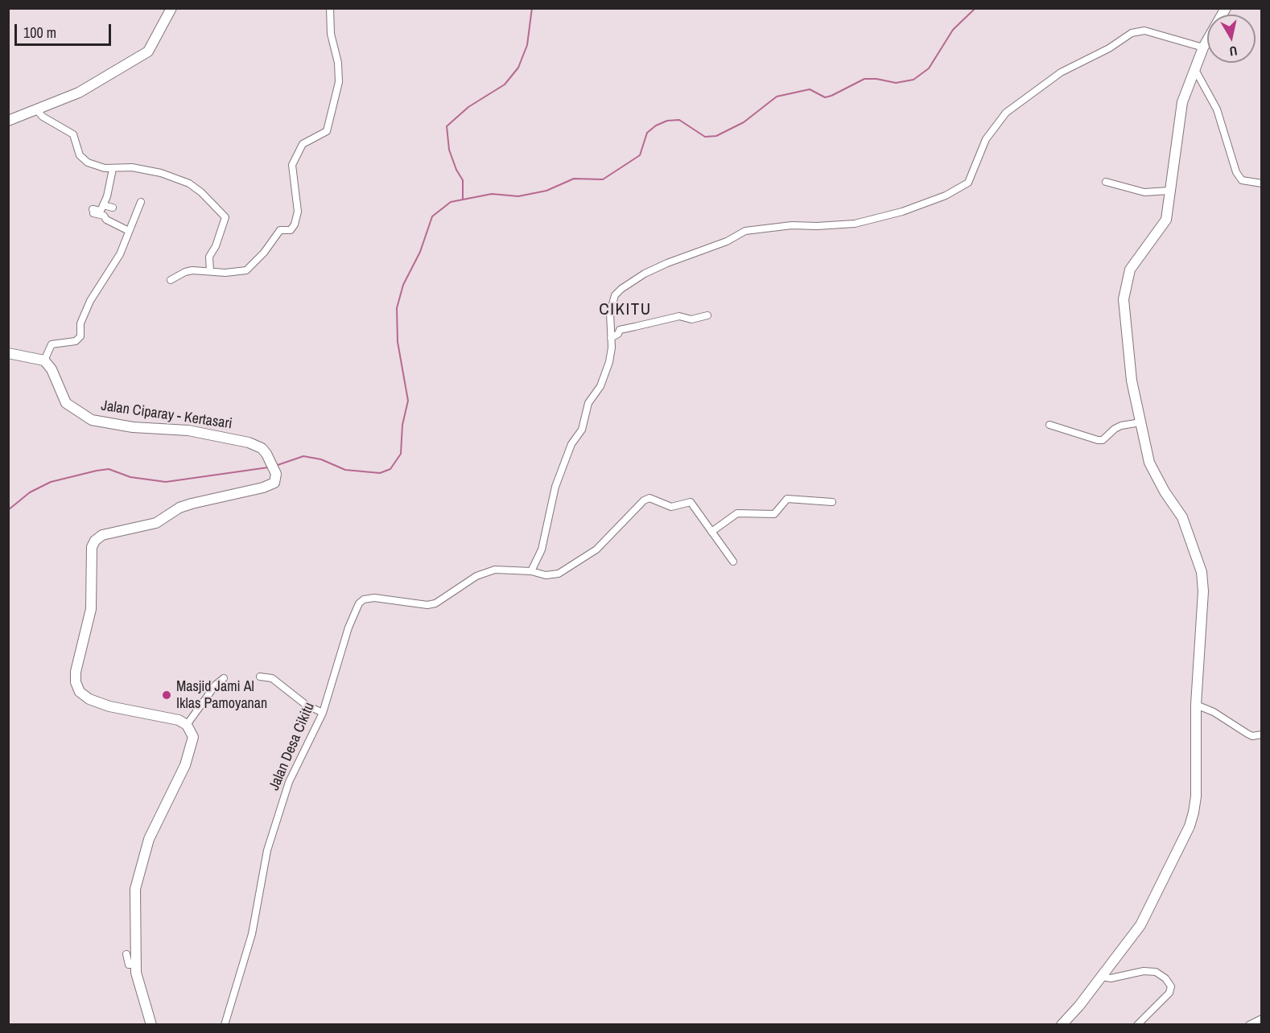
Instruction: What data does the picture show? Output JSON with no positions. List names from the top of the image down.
{
  "streets": {
    "main road": ["Jalan Ciparay - Kertasari"],
    "street": ["Jalan Desa Cikitu"]
  },
  "districts": ["CIKITU"],
  "places": ["Masjid Jami Al Iklas Pamoyanan"],
  "scale_bar": "100 m",
  "north": "bottom"
}
